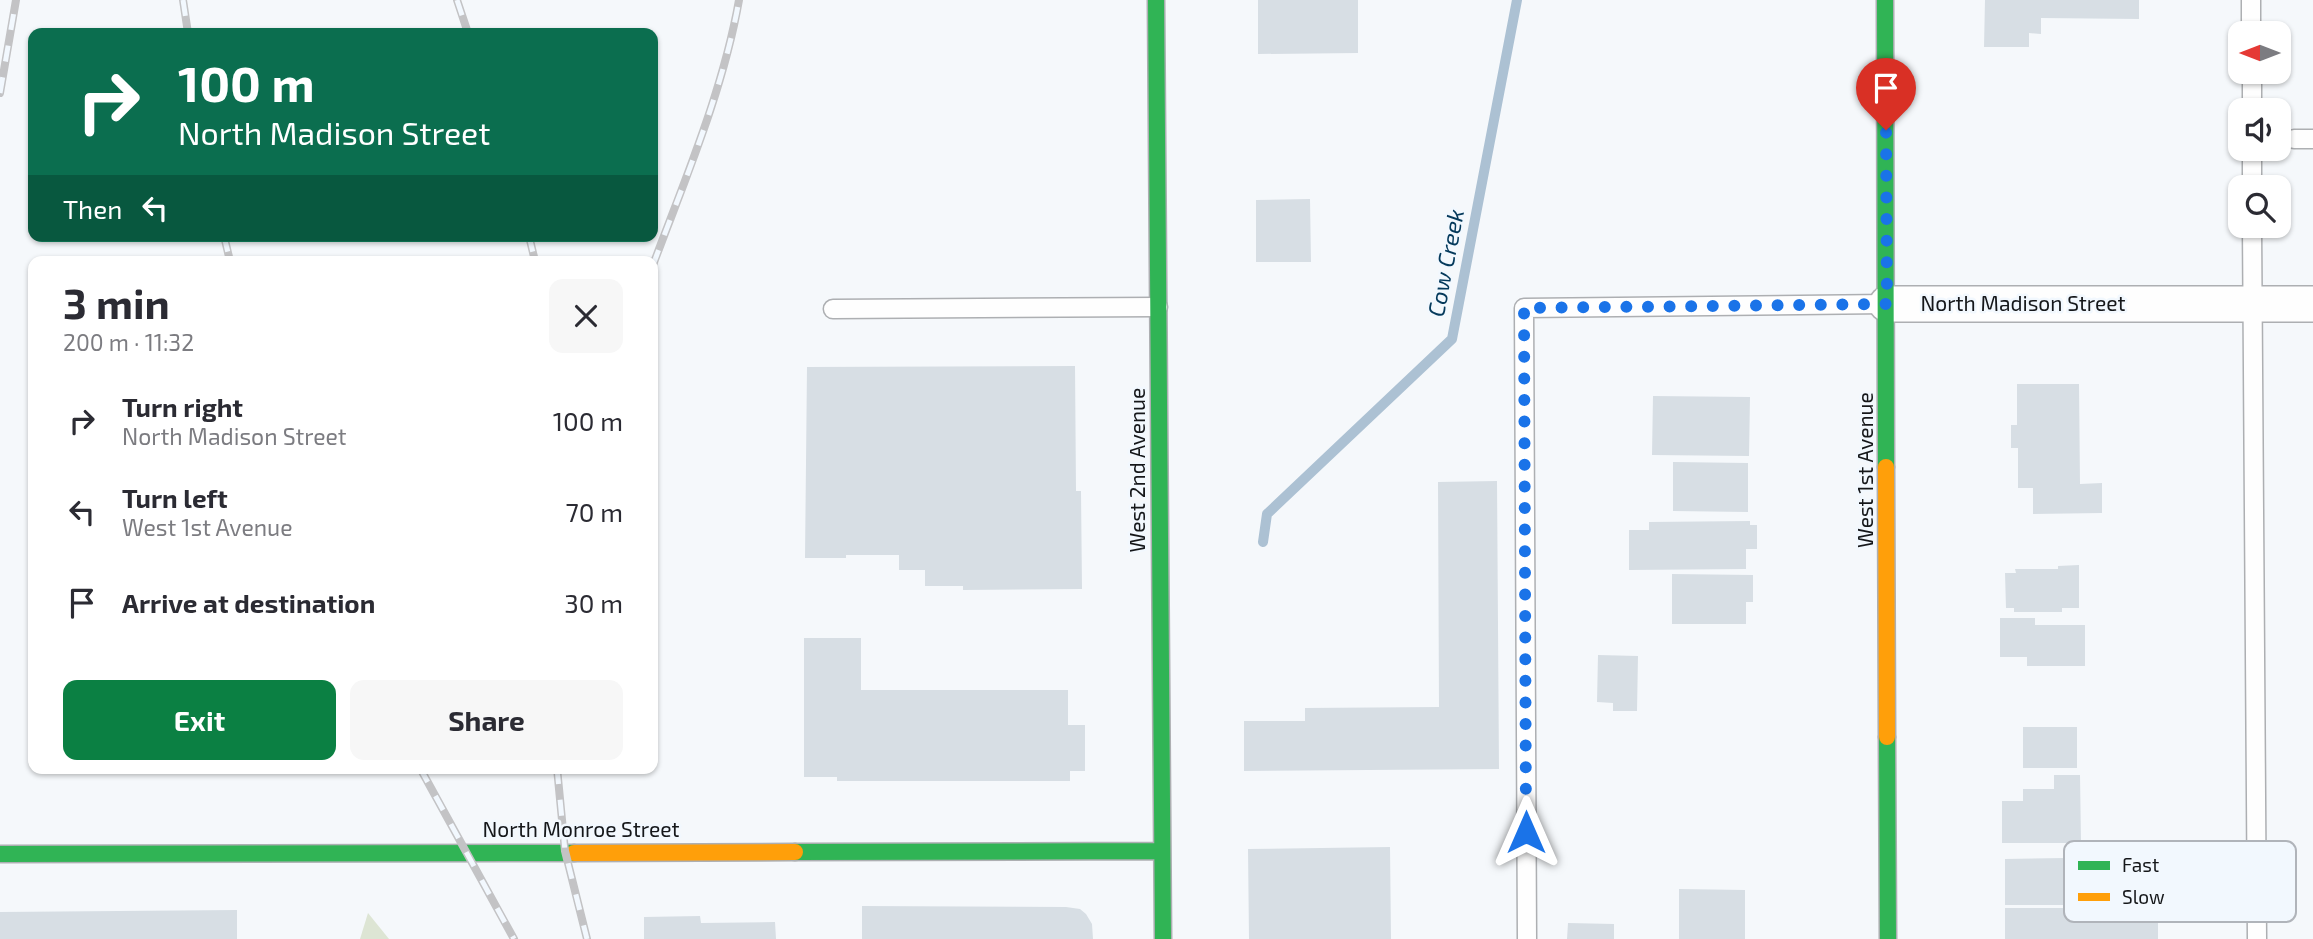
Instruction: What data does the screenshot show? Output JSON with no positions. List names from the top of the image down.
{
  "streets": {
    "street": [
      "North Madison Street",
      "West 2nd Avenue",
      "West 1st Avenue",
      "North Monroe Street"
    ]
  },
  "crossings": [
    ["North Madison Street", "West 1st Avenue"],
    ["West 2nd Avenue", "North Monroe Street"]
  ],
  "water": ["Cow Creek"],
  "legend": ["Fast", "Slow"],
  "north": "left",
  "page": {
    "turn": ["100 m", "North Madison Street"],
    "then": "Then",
    "heading": ["3 min", "200 m · 11:32"],
    "list": [
      {
        "name": "Turn right",
        "note": "North Madison Street",
        "value": "100 m"
      },
      {
        "name": "Turn left",
        "note": "West 1st Avenue",
        "value": "70 m"
      },
      {
        "name": "Arrive at destination",
        "value": "30 m"
      }
    ],
    "buttons": ["Exit", "Share"]
  }
}
